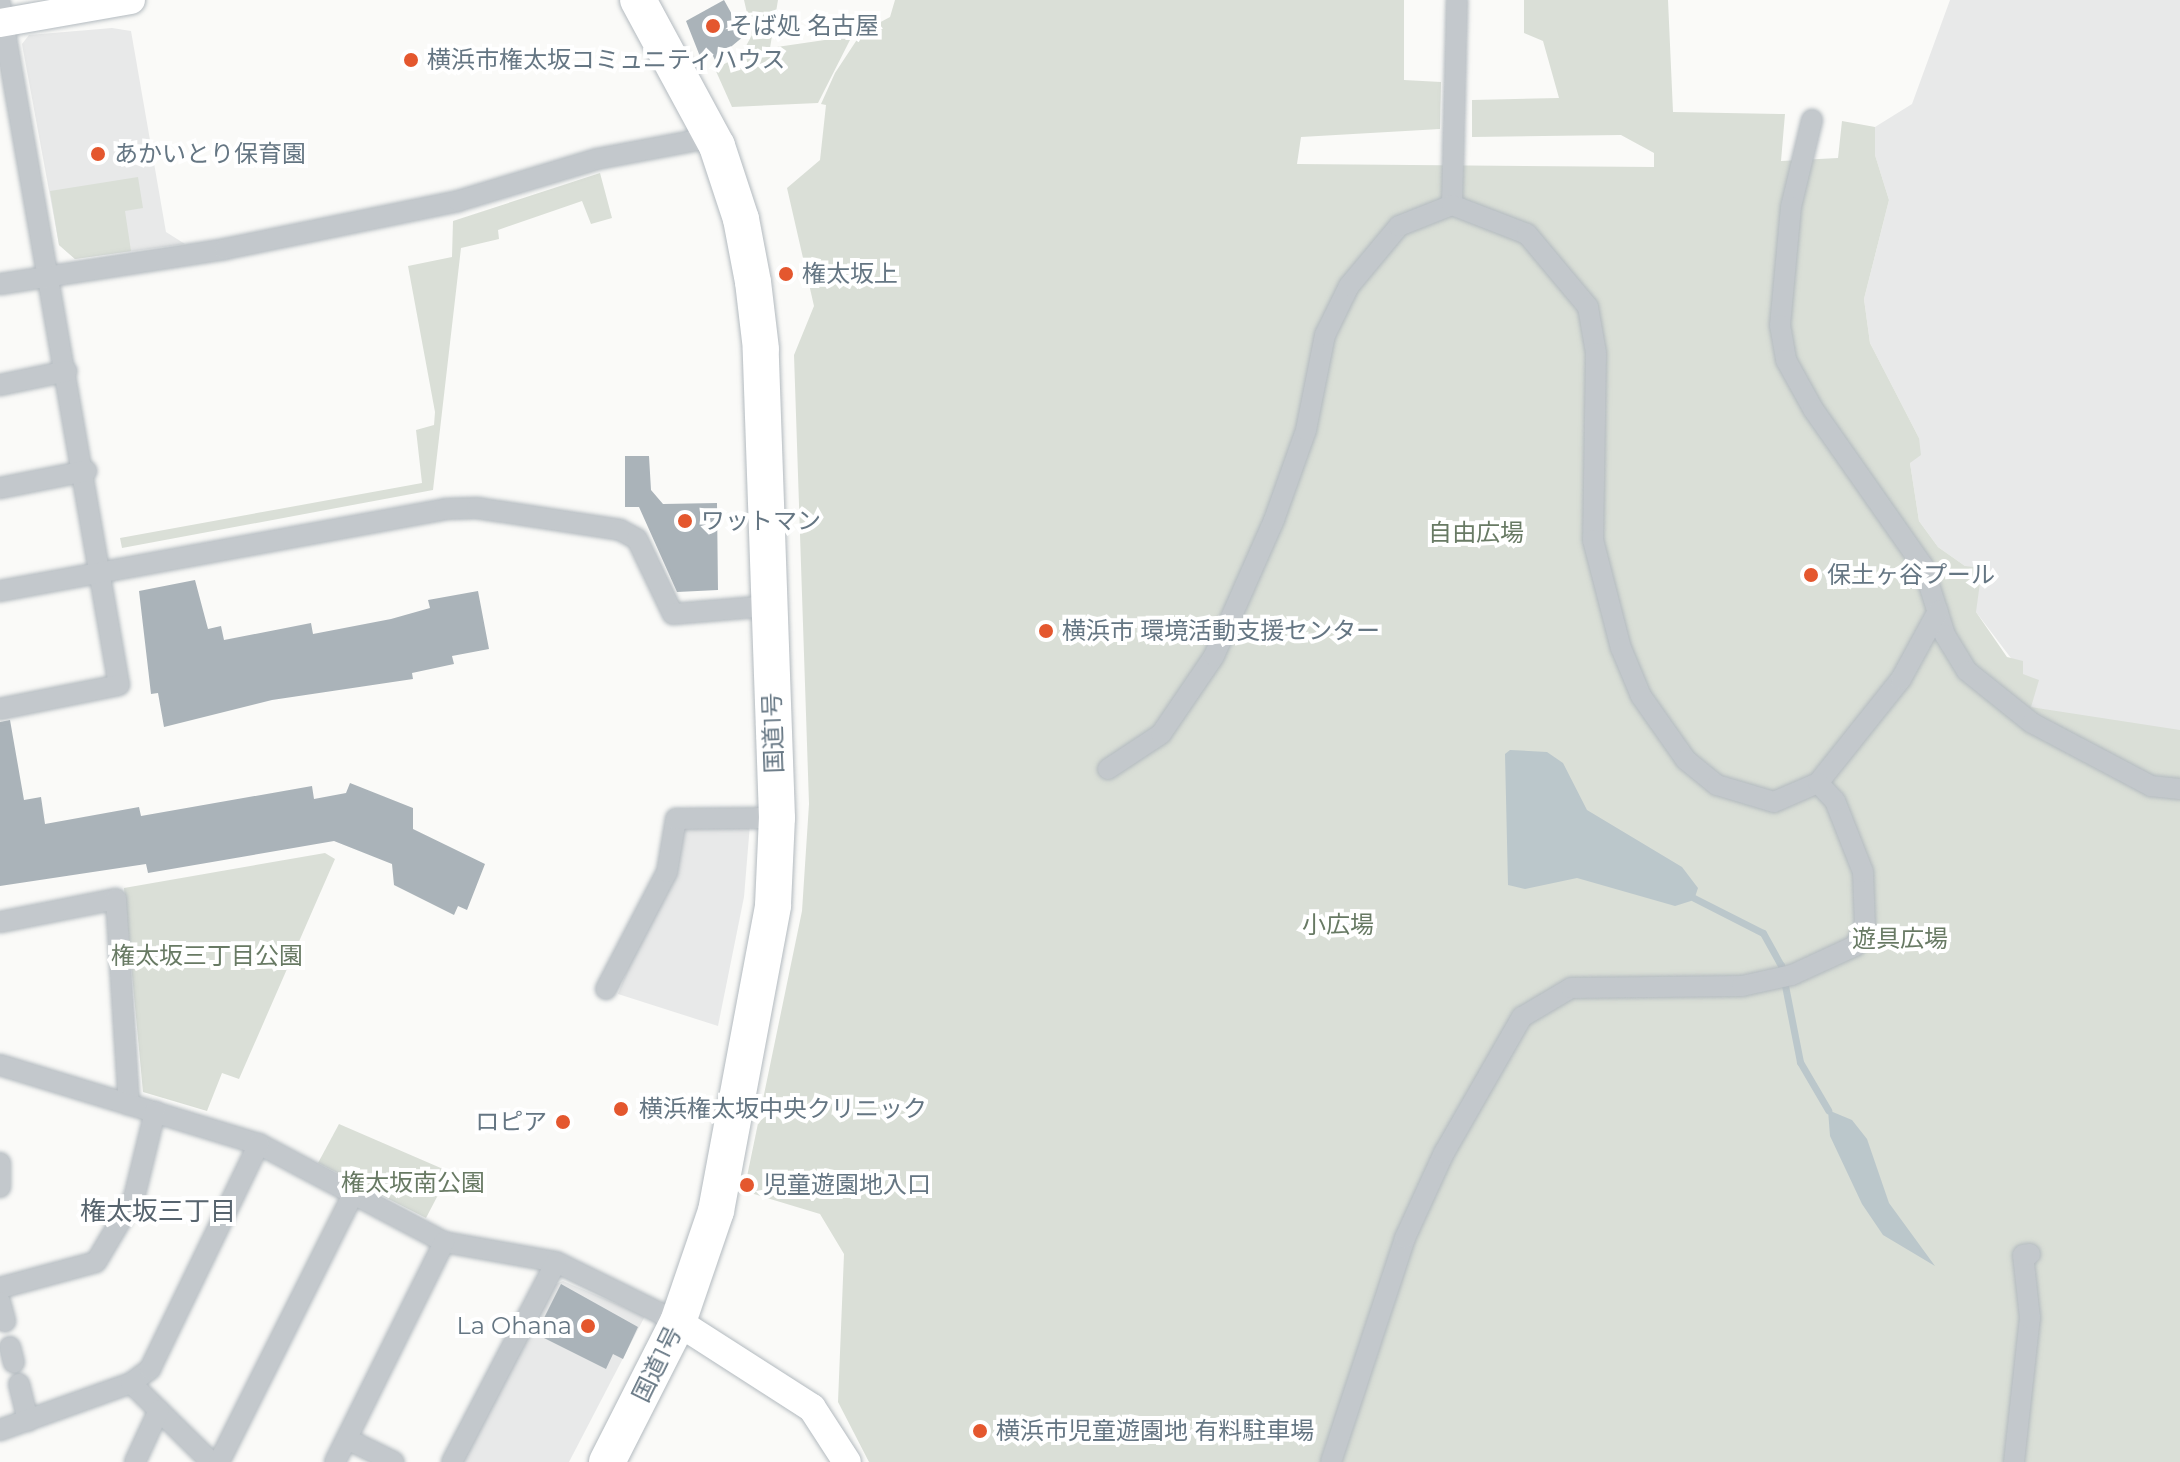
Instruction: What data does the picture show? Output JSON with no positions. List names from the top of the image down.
{
  "streets": {
    "highway": ["国道1号"]
  },
  "districts": ["権太坂三丁目"],
  "parks": [
    "自由広場",
    "小広場",
    "遊具広場",
    "権太坂三丁目公園",
    "権太坂南公園"
  ],
  "places": [
    "そば処 名古屋",
    "横浜市権太坂コミュニティハウス",
    "あかいとり保育園",
    "権太坂上",
    "ワットマン",
    "保土ヶ谷プール",
    "横浜市 環境活動支援センター",
    "横浜権太坂中央クリニック",
    "ロピア",
    "児童遊園地入口",
    "La Ohana",
    "横浜市児童遊園地 有料駐車場"
  ]
}
